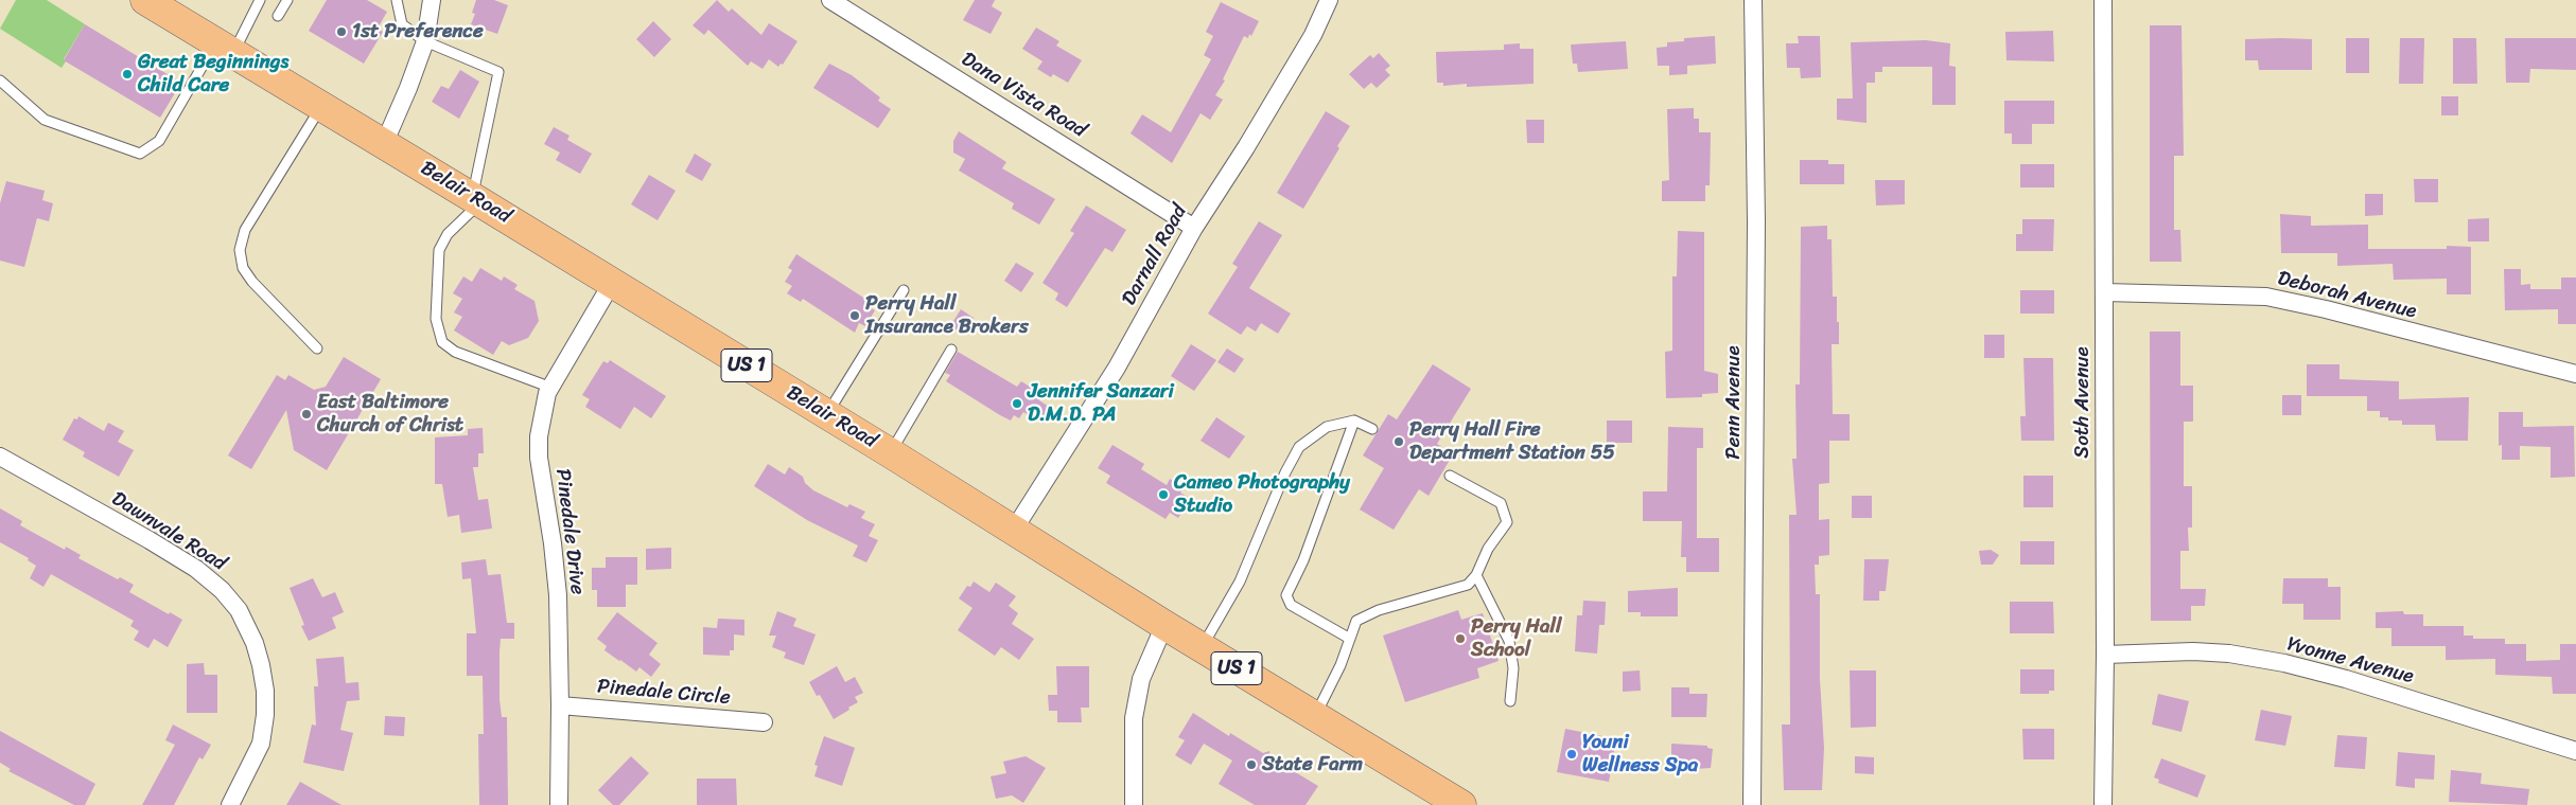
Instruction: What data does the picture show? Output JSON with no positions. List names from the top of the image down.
{
  "streets": {
    "highway": ["Belair Road", "US 1"],
    "street": [
      "Dana Vista Road",
      "Darnall Road",
      "Deborah Avenue",
      "Penn Avenue",
      "Soth Avenue",
      "Dawnvale Road",
      "Pinedale Drive",
      "Yvonne Avenue",
      "Pinedale Circle"
    ]
  },
  "crossings": [
    ["Dana Vista Road", "Darnall Road"],
    ["Belair Road", "Darnall Road"],
    ["Belair Road", "Pinedale Drive"],
    ["Deborah Avenue", "Soth Avenue"],
    ["Soth Avenue", "Yvonne Avenue"],
    ["Pinedale Drive", "Pinedale Circle"]
  ],
  "places": [
    "1st Preference",
    "Great Beginnings Child Care",
    "Perry Hall Insurance Brokers",
    "Jennifer Sanzari D.M.D. PA",
    "East Baltimore Church of Christ",
    "Perry Hall Fire Department Station 55",
    "Cameo Photography Studio",
    "Perry Hall School",
    "Youni Wellness Spa",
    "State Farm"
  ]
}
